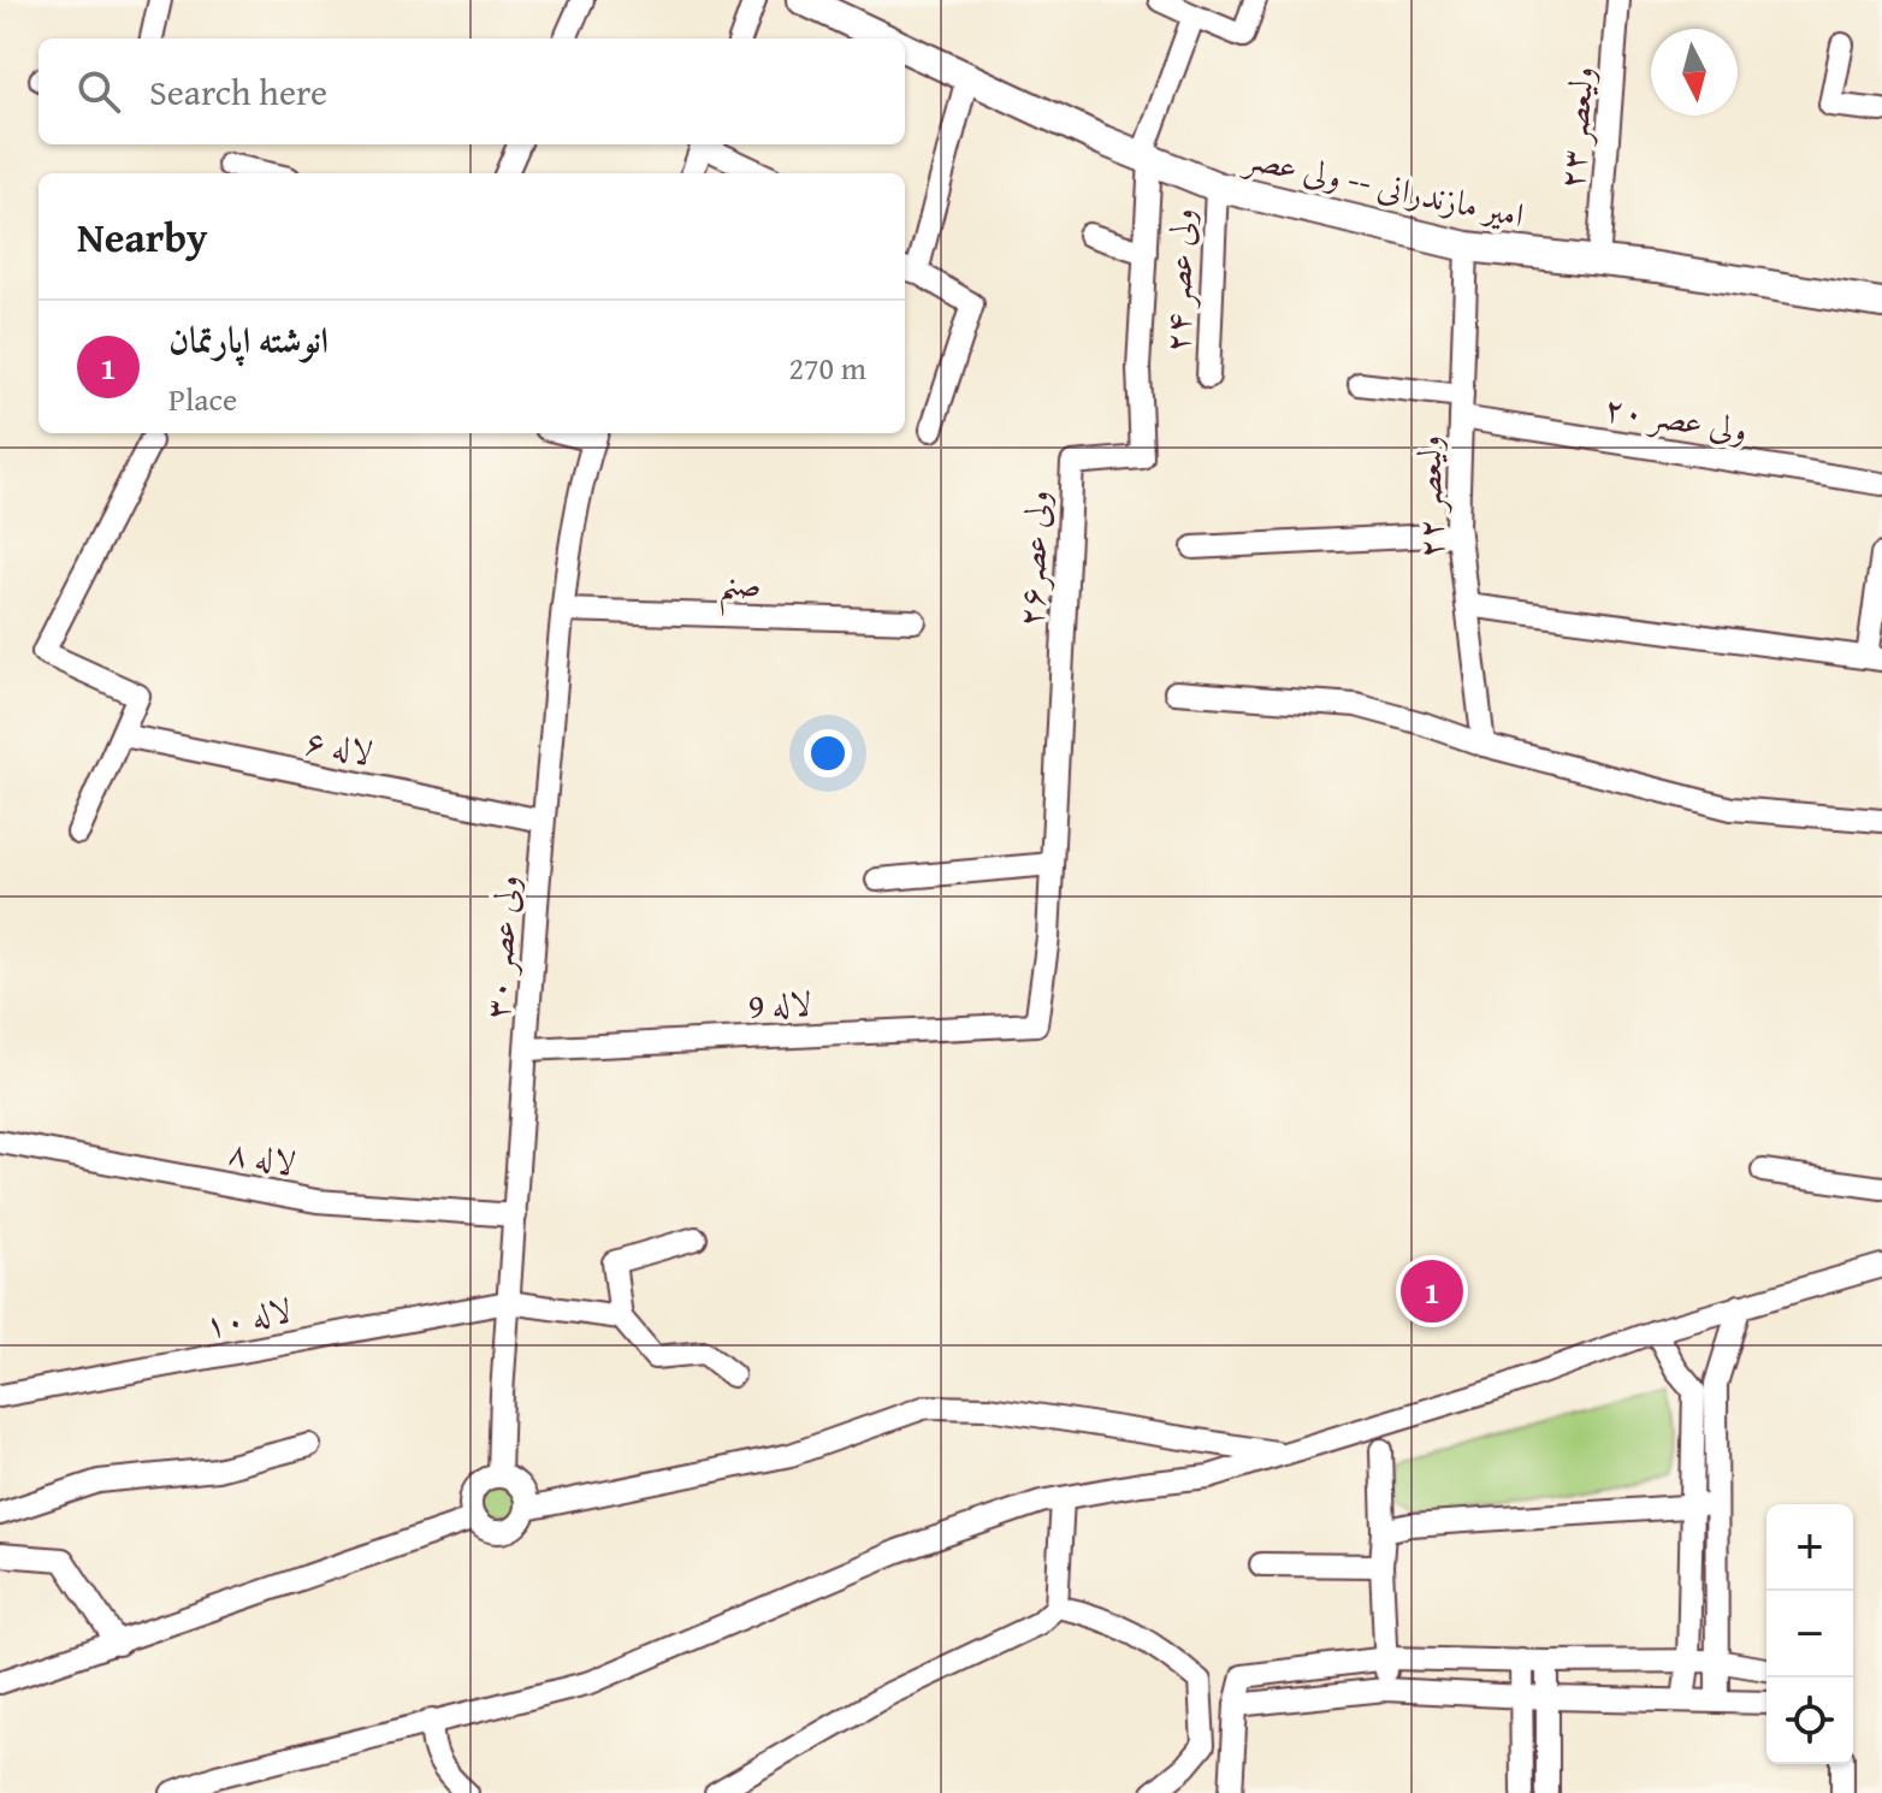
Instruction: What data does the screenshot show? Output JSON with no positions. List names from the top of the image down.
{
  "streets": {
    "main road": ["امیر مازندرانی -- ولی عصر"],
    "street": [
      "ولیعصر ۲۳",
      "ولی عصر ۲۴",
      "ولی عصر ۲۰",
      "ولیعصر ۲۲",
      "ولی عصر۲۶",
      "صنم",
      "لاله ۶",
      "ولی عصر ۳۰",
      "لاله 9",
      "لاله ۸",
      "لاله ۱۰"
    ]
  },
  "crossings": [
    ["ولیعصر ۲۳", "امیر مازندرانی -- ولی عصر"],
    ["امیر مازندرانی -- ولی عصر", "ولی عصر ۲۴"],
    ["امیر مازندرانی -- ولی عصر", "ولیعصر ۲۲"],
    ["امیر مازندرانی -- ولی عصر", "ولی عصر۲۶"],
    ["ولی عصر ۲۰", "ولیعصر ۲۲"],
    ["ولی عصر۲۶", "لاله 9"],
    ["صنم", "ولی عصر ۳۰"],
    ["لاله ۶", "ولی عصر ۳۰"],
    ["ولی عصر ۳۰", "لاله 9"],
    ["ولی عصر ۳۰", "لاله ۸"],
    ["ولی عصر ۳۰", "لاله ۱۰"]
  ],
  "north": "bottom",
  "page": {
    "search": "Search here",
    "heading": "Nearby",
    "list": [
      {
        "mark": "1",
        "name": "انوشته اپارتمان",
        "note": "Place",
        "value": "270 m"
      }
    ],
    "pins": "1",
    "map_buttons": ["+", "−"]
  }
}
